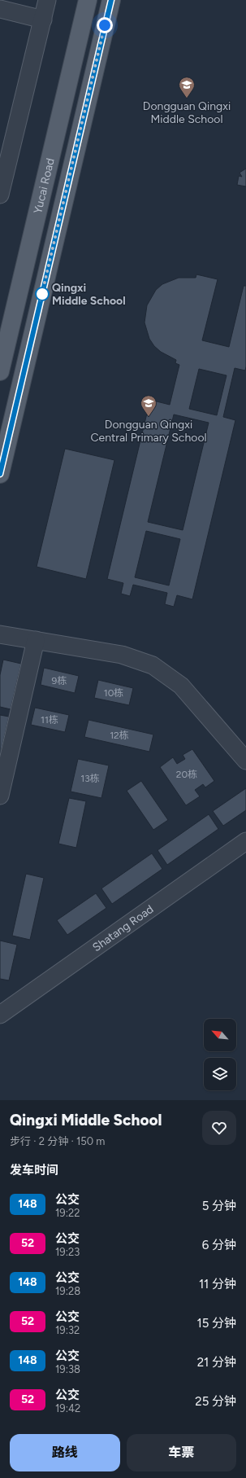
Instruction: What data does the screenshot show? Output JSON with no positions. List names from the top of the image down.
{
  "streets": {
    "main road": ["Yucai Road"],
    "street": ["Shatang Road"]
  },
  "places": {
    "school or university": ["Dongguan Qingxi Middle School", "Dongguan Qingxi Central Primary School"],
    "other": ["Qingxi Middle School"]
  },
  "lines": ["bus line 148"],
  "house_numbers": [
    "9栋",
    "10栋",
    "11栋",
    "12栋",
    "20栋",
    "13栋"
  ],
  "north": "top left",
  "page": {
    "heading": [
      ["Qingxi Middle School", "步行 · 2 分钟 · 150 m"],
      "发车时间"
    ],
    "list": [
      {
        "mark": "148",
        "name": "公交",
        "note": "19:22",
        "value": "5 分钟"
      },
      {
        "mark": "52",
        "name": "公交",
        "note": "19:23",
        "value": "6 分钟"
      },
      {
        "mark": "148",
        "name": "公交",
        "note": "19:28",
        "value": "11 分钟"
      },
      {
        "mark": "52",
        "name": "公交",
        "note": "19:32",
        "value": "15 分钟"
      },
      {
        "mark": "148",
        "name": "公交",
        "note": "19:38",
        "value": "21 分钟"
      },
      {
        "mark": "52",
        "name": "公交",
        "note": "19:42",
        "value": "25 分钟"
      }
    ],
    "buttons": ["路线", "车票"]
  }
}
